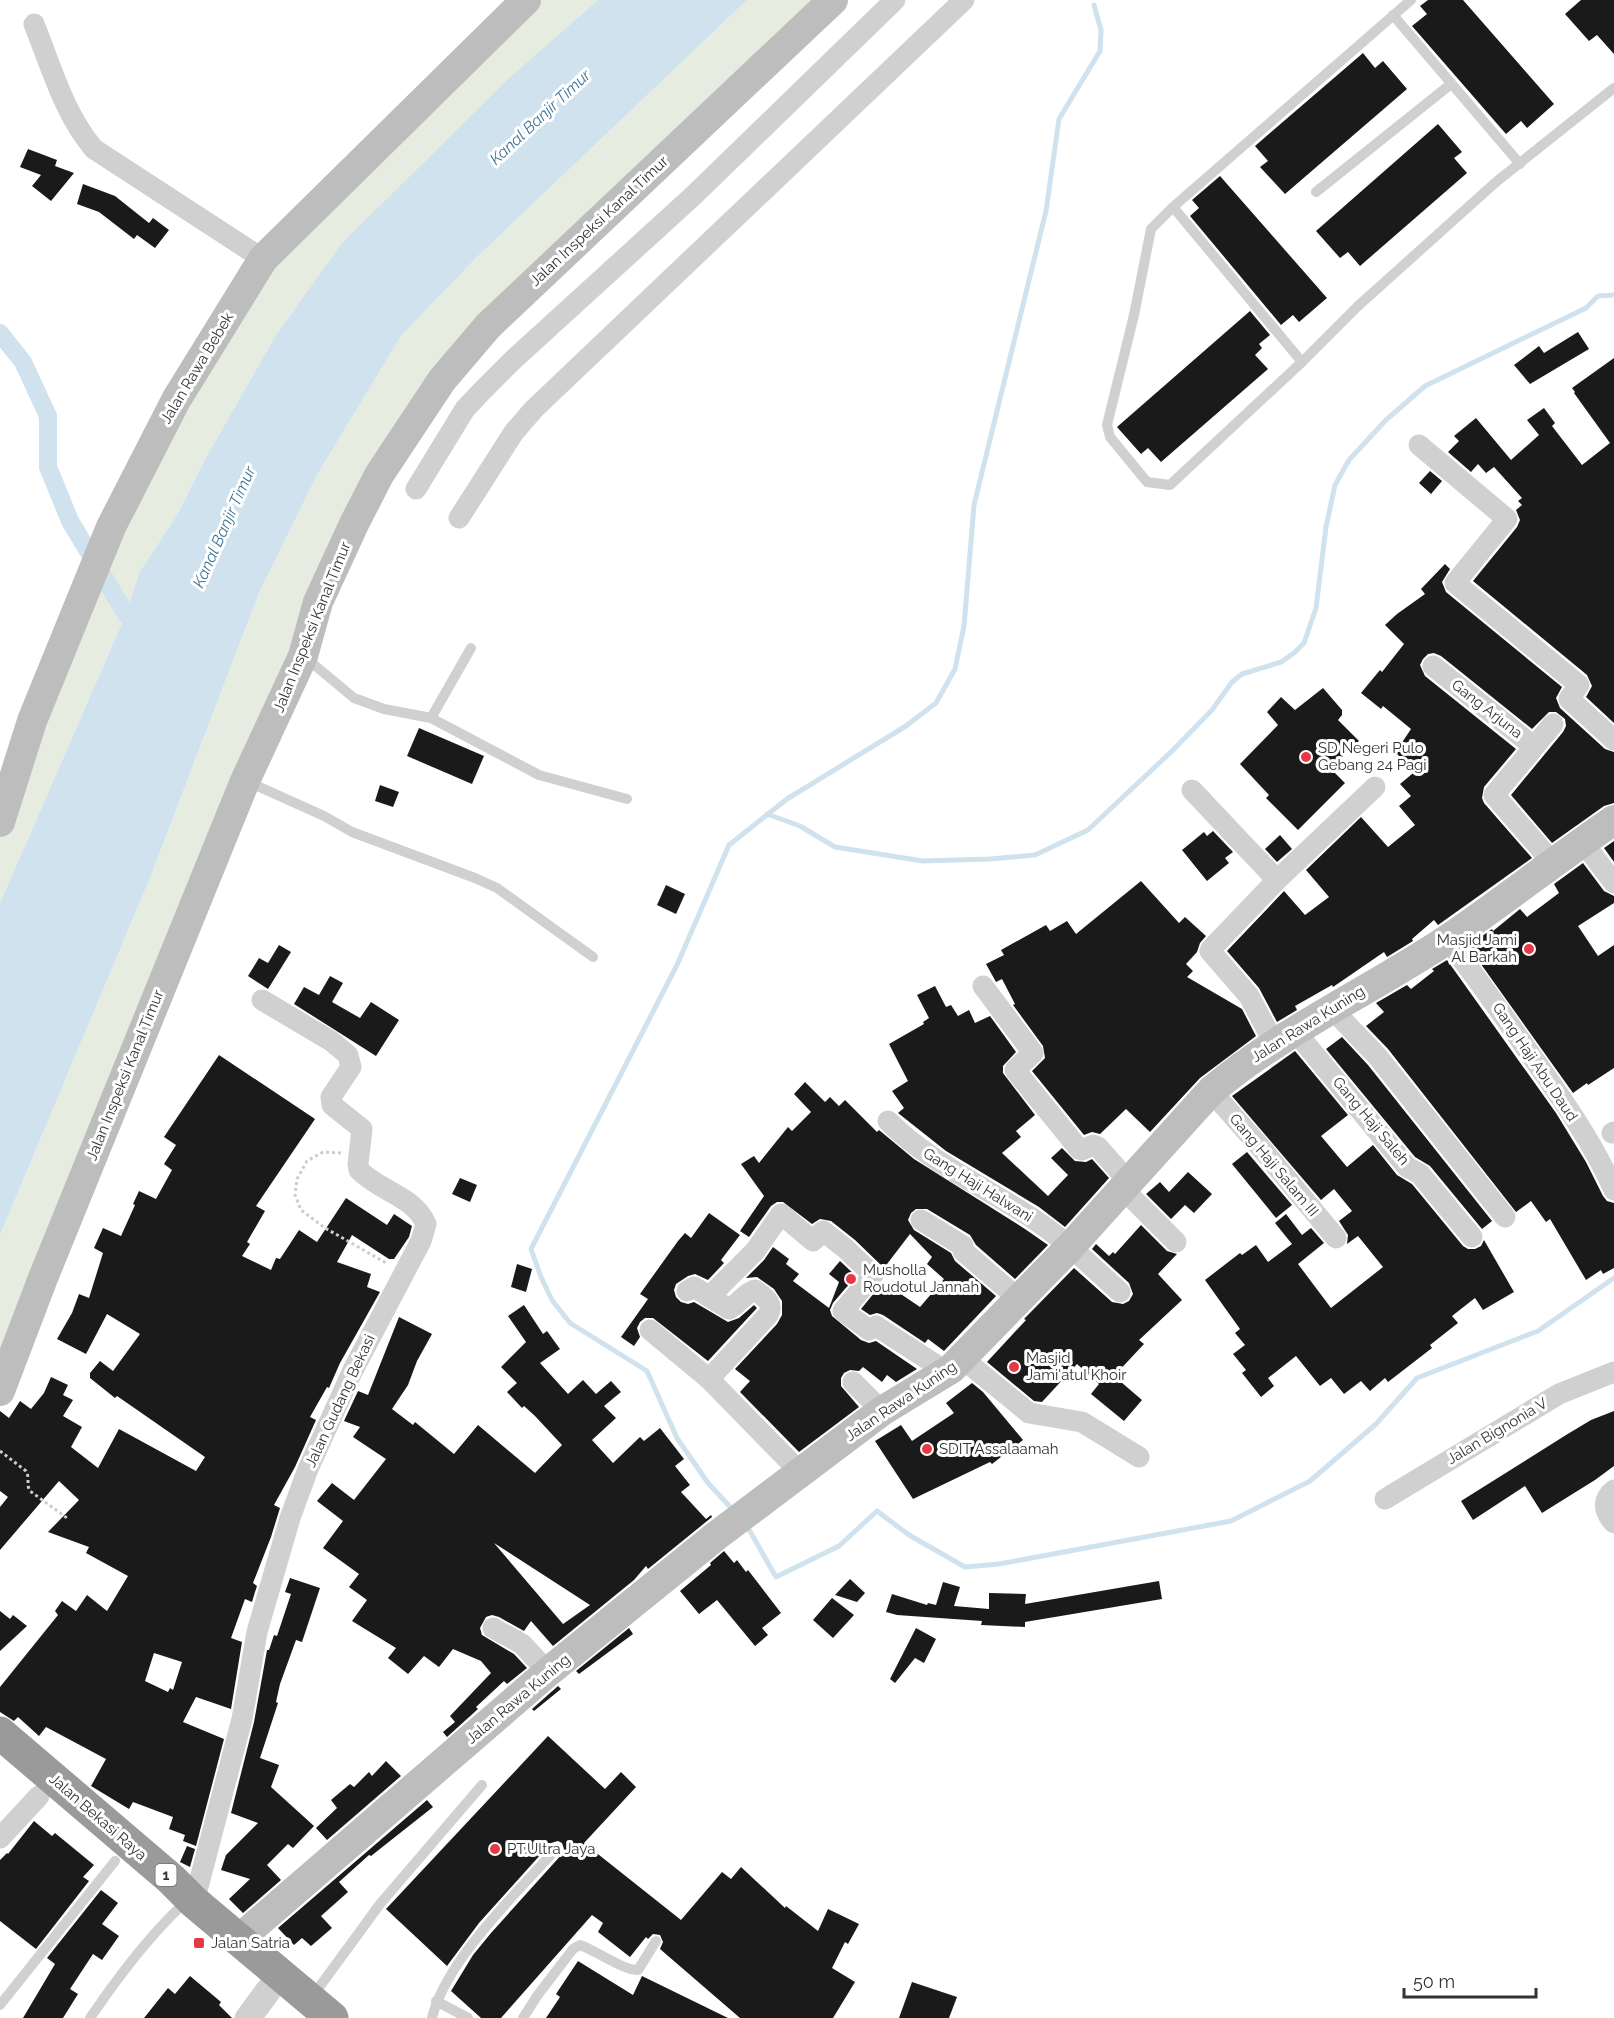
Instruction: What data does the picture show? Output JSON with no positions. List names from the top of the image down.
{
  "streets": {
    "highway": ["Jalan Bekasi Raya", "1"],
    "street": [
      "Jalan Inspeksi Kanal Timur",
      "Jalan Rawa Bebek",
      "Gang Arjuna",
      "Jalan Rawa Kuning",
      "Gang Haji Abu Daud",
      "Gang Haji Saleh",
      "Gang Haji Salam III",
      "Gang Haji Halwani",
      "Jalan Gudang Bekasi",
      "Jalan Bignonia V"
    ]
  },
  "crossings": [
    ["Gang Arjuna", "Jalan Rawa Kuning"],
    ["Jalan Rawa Kuning", "Gang Haji Abu Daud"],
    ["Jalan Rawa Kuning", "Gang Haji Saleh"],
    ["Jalan Rawa Kuning", "Gang Haji Salam III"],
    ["Jalan Rawa Kuning", "Gang Haji Halwani"],
    ["Jalan Rawa Kuning", "Jalan Bekasi Raya"],
    ["Jalan Gudang Bekasi", "Jalan Bekasi Raya"]
  ],
  "water": ["Kanal Banjir Timur"],
  "places": {
    "other": [
      "SD Negeri Pulo Gebang 24 Pagi",
      "Masjid Jami Al Barkah",
      "Musholla Roudotul Jannah",
      "Masjid Jami'atul Khoir",
      "SDIT Assalaamah",
      "PT.Ultra Jaya"
    ],
    "transit": ["Jalan Satria"]
  },
  "scale_bar": "50 m"
}
